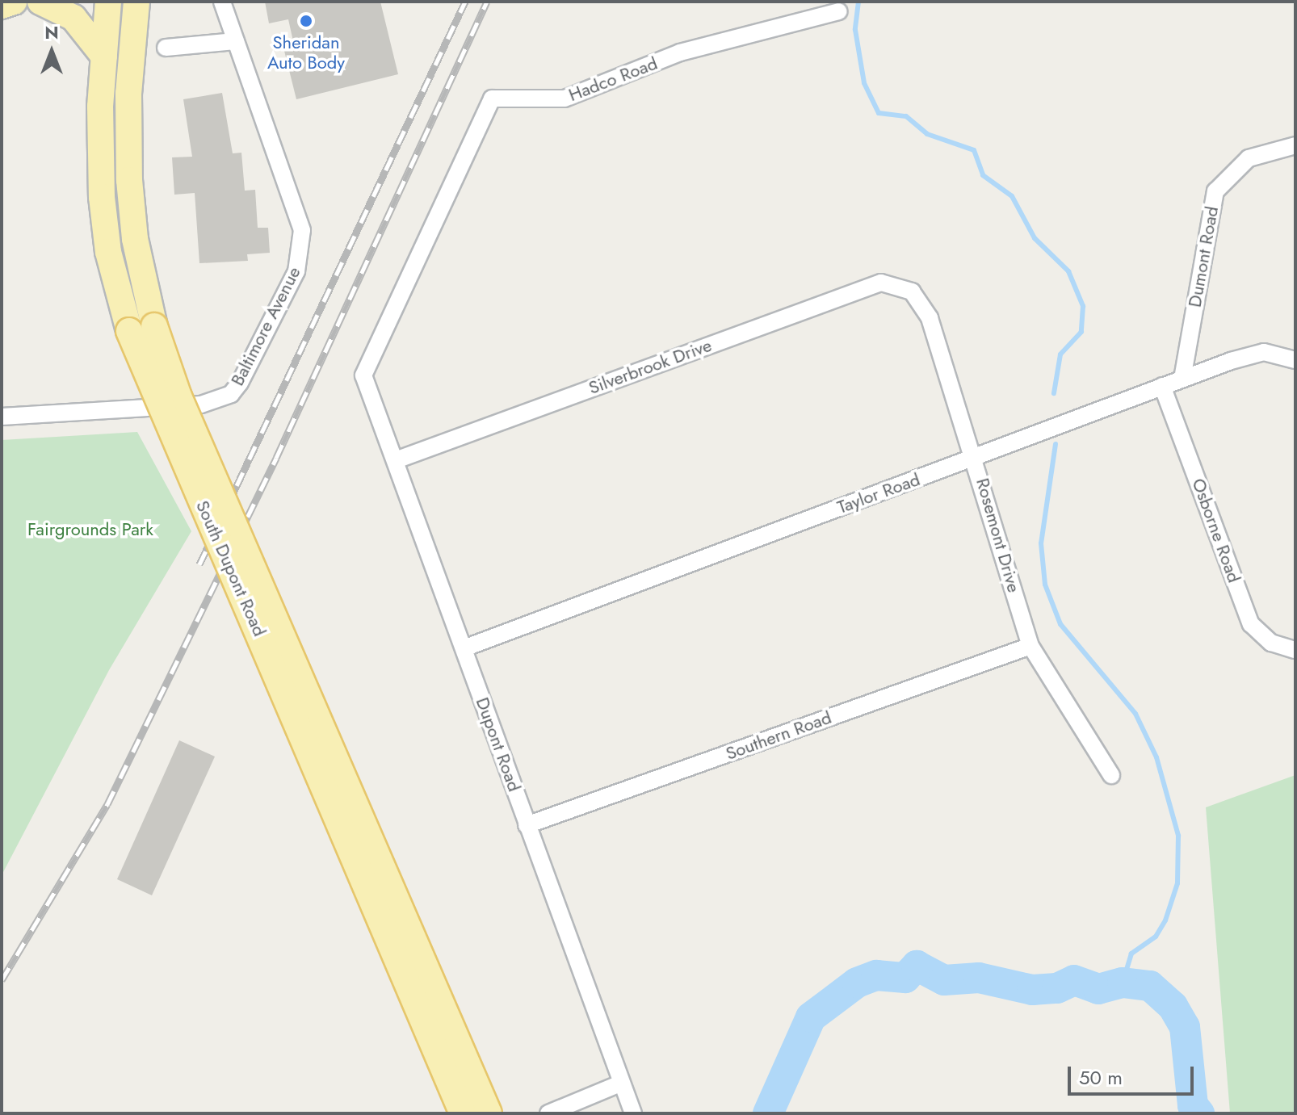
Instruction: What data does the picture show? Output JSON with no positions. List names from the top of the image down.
{
  "streets": {
    "main road": ["South Dupont Road"],
    "street": [
      "Hadco Road",
      "Dumont Road",
      "Baltimore Avenue",
      "Silverbrook Drive",
      "Taylor Road",
      "Osborne Road",
      "Rosemont Drive",
      "Southern Road",
      "Dupont Road"
    ]
  },
  "crossings": [
    ["Hadco Road", "Dupont Road"],
    ["Dumont Road", "Taylor Road"],
    ["Silverbrook Drive", "Rosemont Drive"],
    ["Silverbrook Drive", "Dupont Road"],
    ["Taylor Road", "Osborne Road"],
    ["Taylor Road", "Rosemont Drive"],
    ["Taylor Road", "Dupont Road"],
    ["Rosemont Drive", "Southern Road"],
    ["Southern Road", "Dupont Road"]
  ],
  "parks": ["Fairgrounds Park"],
  "places": ["Sheridan Auto Body"],
  "scale_bar": "50 m",
  "north": "top"
}
